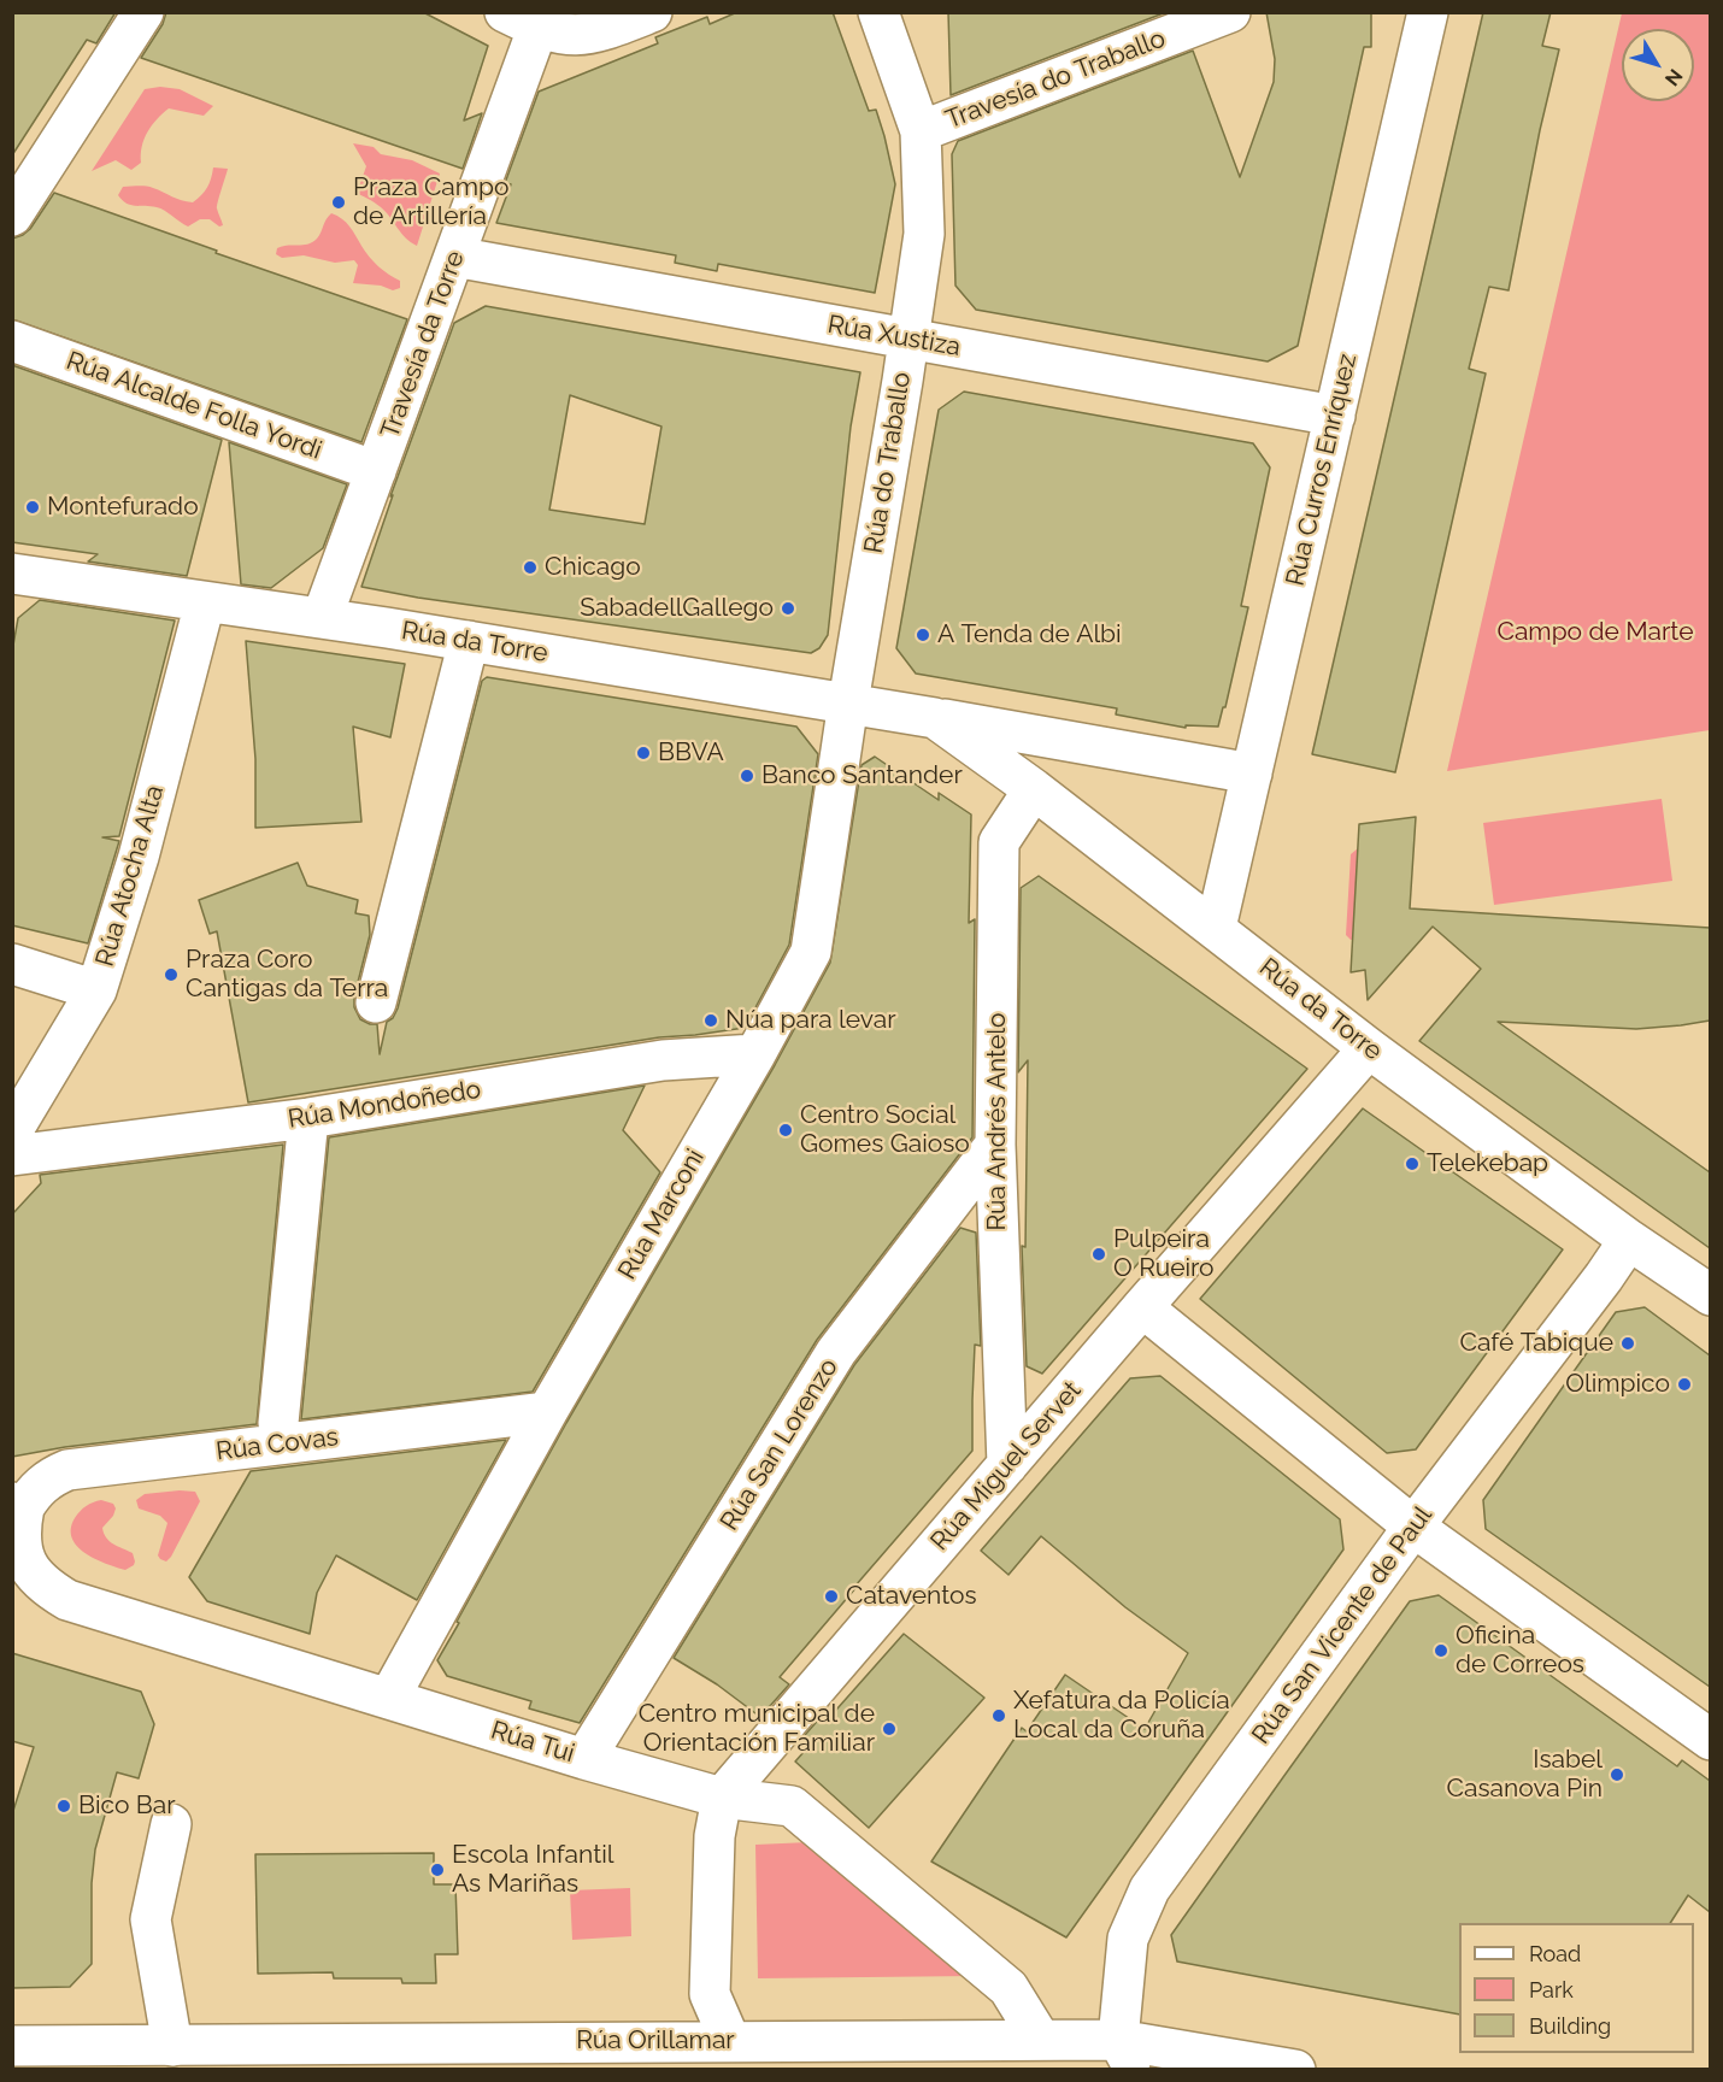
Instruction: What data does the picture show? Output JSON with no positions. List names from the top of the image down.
{
  "streets": {
    "street": [
      "Travesía do Traballo",
      "Rúa Xustiza",
      "Travesía da Torre",
      "Rúa Alcalde Folla Yordi",
      "Rúa do Traballo",
      "Rúa Curros Enríquez",
      "Rúa da Torre",
      "Rúa Atocha Alta",
      "Rúa Mondoñedo",
      "Rúa Andrés Antelo",
      "Rúa Marconi",
      "Rúa Covas",
      "Rúa San Lorenzo",
      "Rúa Miguel Servet",
      "Rúa San Vicente de Paul",
      "Rúa Tui",
      "Rúa Orillamar"
    ]
  },
  "crossings": [
    ["Travesía do Traballo", "Rúa do Traballo"],
    ["Rúa Xustiza", "Travesía da Torre"],
    ["Rúa Xustiza", "Rúa do Traballo"],
    ["Rúa Xustiza", "Rúa Curros Enríquez"],
    ["Travesía da Torre", "Rúa Alcalde Folla Yordi"],
    ["Travesía da Torre", "Rúa da Torre"],
    ["Rúa do Traballo", "Rúa da Torre"],
    ["Rúa do Traballo", "Rúa Marconi"],
    ["Rúa Curros Enríquez", "Rúa da Torre"],
    ["Rúa da Torre", "Rúa Atocha Alta"],
    ["Rúa da Torre", "Rúa Andrés Antelo"],
    ["Rúa da Torre", "Rúa Marconi"],
    ["Rúa da Torre", "Rúa Miguel Servet"],
    ["Rúa da Torre", "Rúa San Vicente de Paul"],
    ["Rúa Mondoñedo", "Rúa Marconi"],
    ["Rúa Mondoñedo", "Rúa Covas"],
    ["Rúa Andrés Antelo", "Rúa San Lorenzo"],
    ["Rúa Andrés Antelo", "Rúa Miguel Servet"],
    ["Rúa Marconi", "Rúa Covas"],
    ["Rúa Marconi", "Rúa Tui"],
    ["Rúa Covas", "Rúa Tui"],
    ["Rúa San Lorenzo", "Rúa Tui"],
    ["Rúa Miguel Servet", "Rúa Tui"],
    ["Rúa San Vicente de Paul", "Rúa Orillamar"],
    ["Rúa Tui", "Rúa Orillamar"]
  ],
  "parks": ["Campo de Marte"],
  "places": [
    "Praza Campo de Artillería",
    "Montefurado",
    "Chicago",
    "SabadellGallego",
    "A Tenda de Albi",
    "BBVA",
    "Banco Santander",
    "Praza Coro Cantigas da Terra",
    "Núa para levar",
    "Centro Social Gomes Gaioso",
    "Telekebap",
    "Pulpeira O Rueiro",
    "Café Tabique",
    "Olimpico",
    "Cataventos",
    "Oficina de Correos",
    "Xefatura da Policía Local da Coruña",
    "Centro municipal de Orientación Familiar",
    "Isabel Casanova Pin",
    "Bico Bar",
    "Escola Infantil As Mariñas"
  ],
  "legend": ["Road", "Park", "Building"],
  "north": "bottom right"
}
